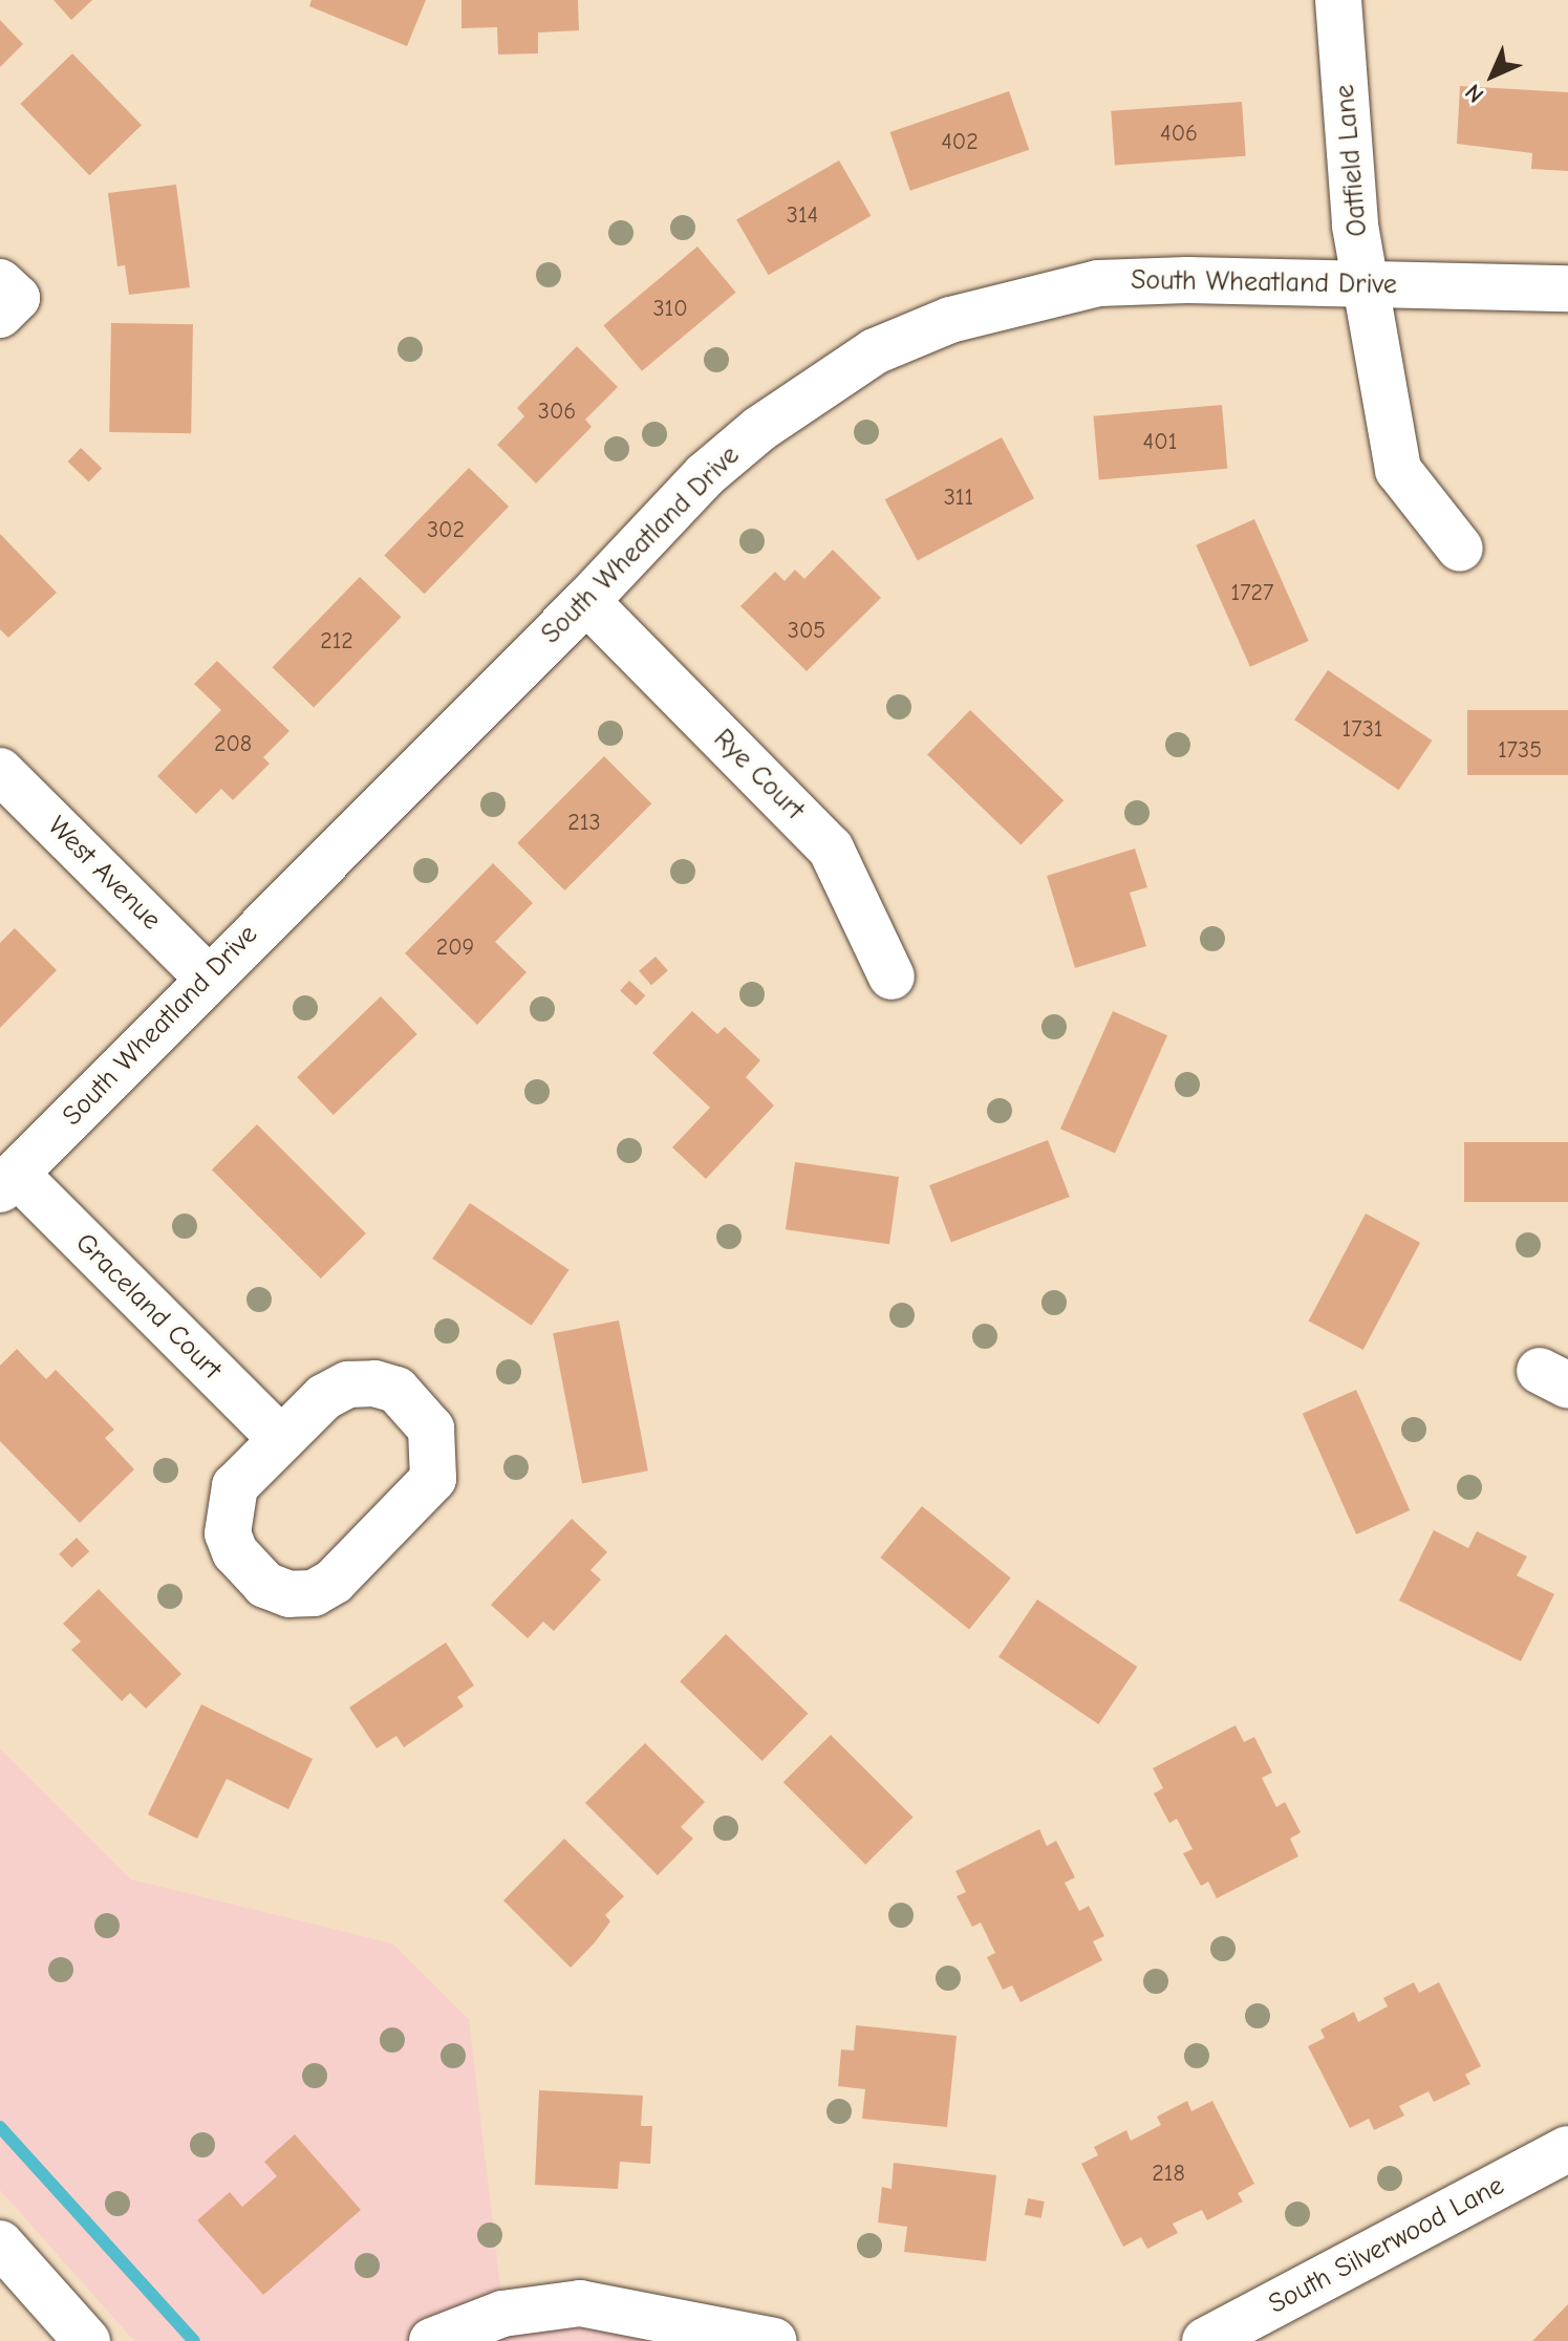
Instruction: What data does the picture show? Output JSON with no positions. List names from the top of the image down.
{
  "streets": {
    "street": [
      "Oatfield Lane",
      "South Wheatland Drive",
      "Rye Court",
      "West Avenue",
      "Graceland Court",
      "South Silverwood Lane"
    ]
  },
  "crossings": [
    ["Oatfield Lane", "South Wheatland Drive"],
    ["South Wheatland Drive", "Rye Court"],
    ["South Wheatland Drive", "West Avenue"],
    ["South Wheatland Drive", "Graceland Court"]
  ],
  "house_numbers": [
    "406",
    "402",
    "314",
    "310",
    "306",
    "401",
    "311",
    "302",
    "1727",
    "305",
    "212",
    "1731",
    "208",
    "1735",
    "213",
    "209",
    "218"
  ],
  "north": "bottom left"
}
